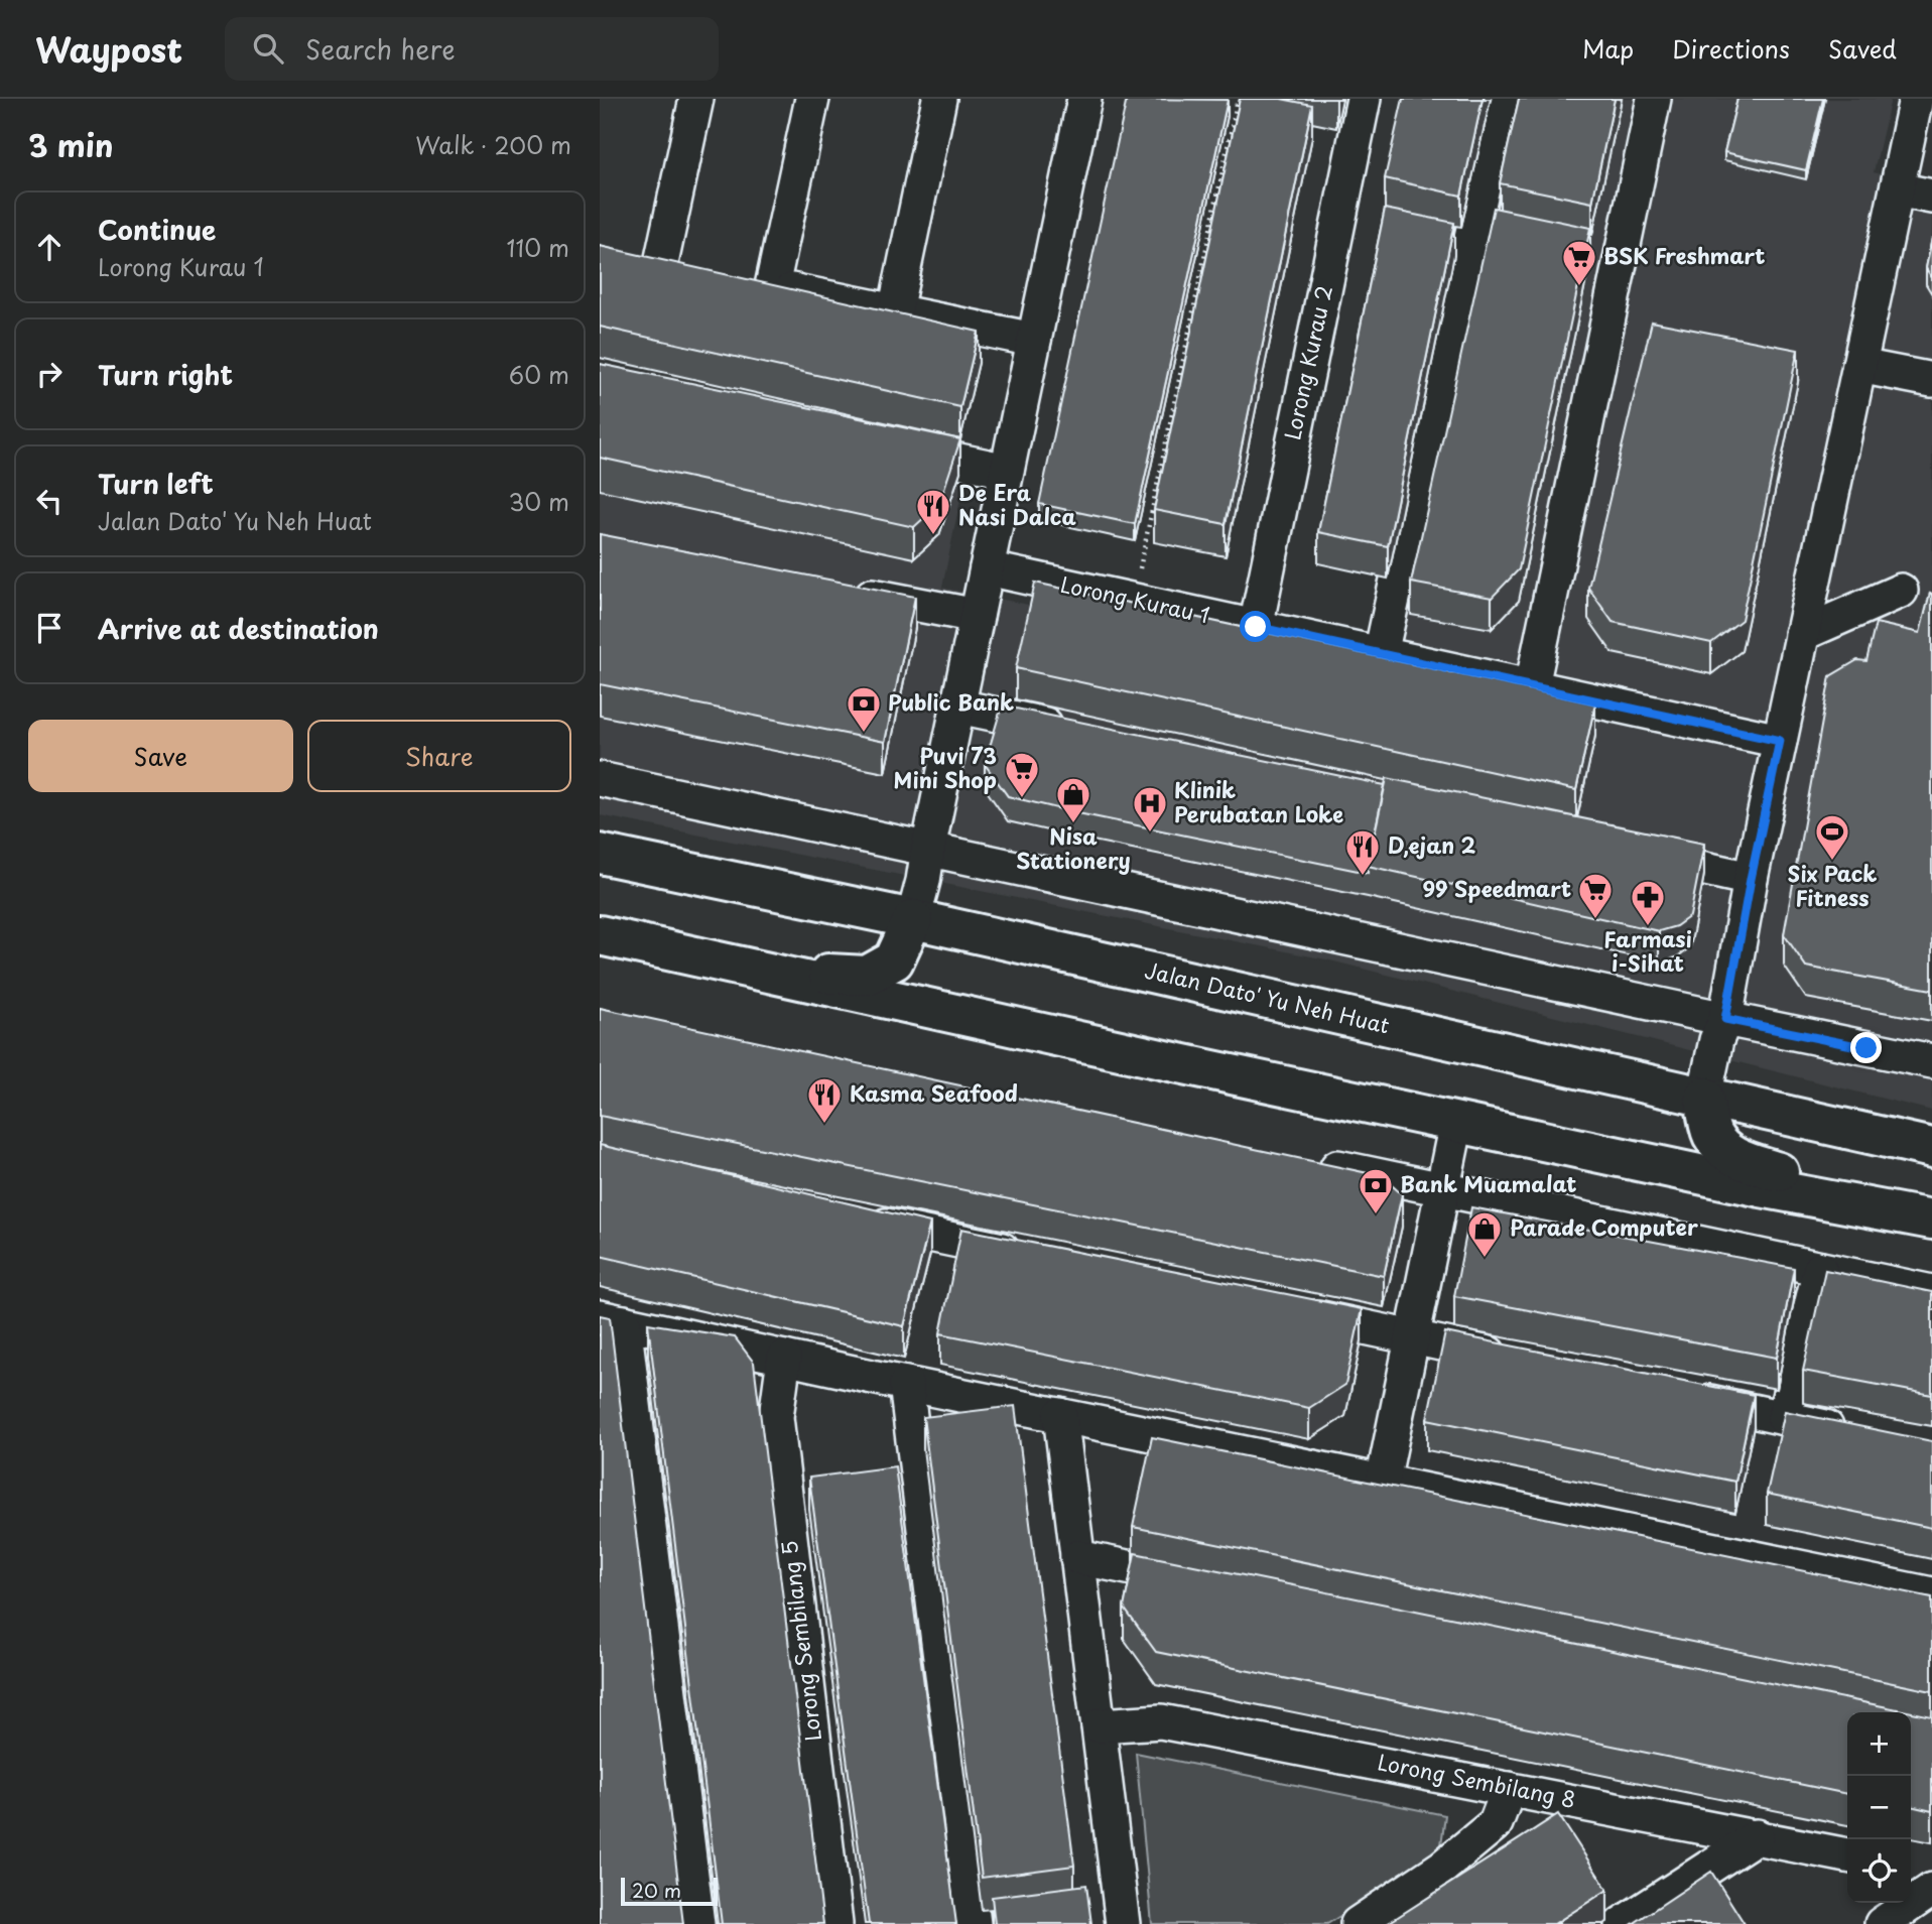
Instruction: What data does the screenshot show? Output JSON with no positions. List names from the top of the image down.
{
  "streets": {
    "main road": ["Jalan Dato' Yu Neh Huat"],
    "street": [
      "Lorong Kurau 2",
      "Lorong Kurau 1",
      "Lorong Sembilang 5",
      "Lorong Sembilang 8"
    ]
  },
  "crossings": [
    ["Lorong Kurau 2", "Lorong Kurau 1"]
  ],
  "places": {
    "supermarket": ["BSK Freshmart", "Puvi 73 Mini Shop", "99 Speedmart"],
    "restaurant": ["De Era Nasi Dalca", "D,ejan 2", "Kasma Seafood"],
    "bank": ["Public Bank", "Bank Muamalat"],
    "shop": ["Nisa Stationery", "Parade Computer"],
    "hospital": ["Klinik Perubatan Loke"],
    "sports": ["Six Pack Fitness"],
    "pharmacy": ["Farmasi i-Sihat"]
  },
  "scale_bar": "20 m",
  "page": {
    "header": "Waypost",
    "search": "Search here",
    "nav": ["Map", "Directions", "Saved"],
    "heading": ["3 min", "Walk · 200 m"],
    "list": [
      ["Continue", "Lorong Kurau 1", "110 m"],
      ["Turn right", "60 m"],
      ["Turn left", "Jalan Dato' Yu Neh Huat", "30 m"],
      "Arrive at destination"
    ],
    "buttons": ["Save", "Share"],
    "map_buttons": ["+", "−"],
    "scale": "20 m"
  }
}
